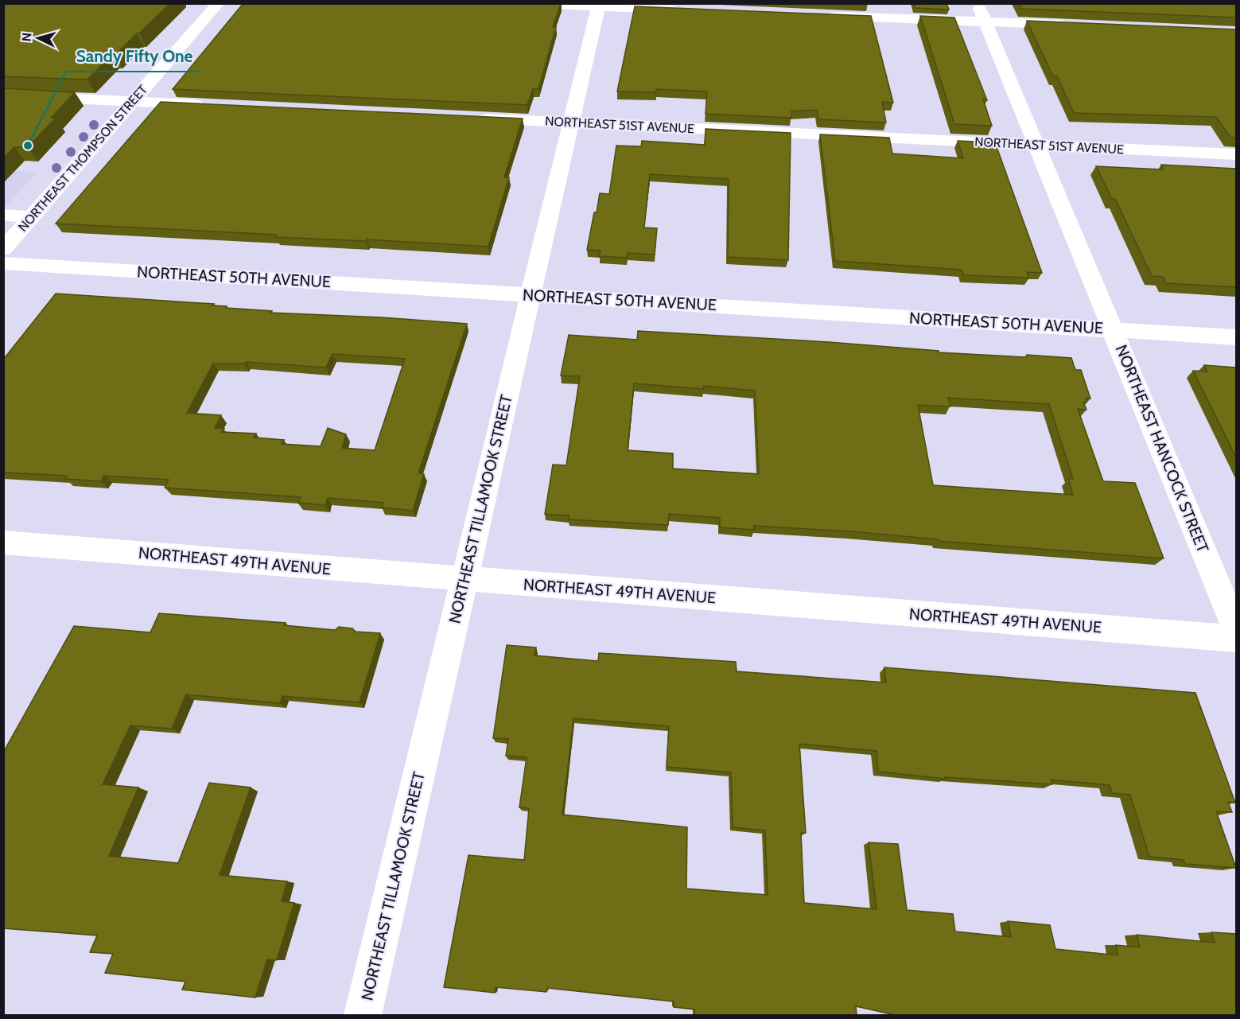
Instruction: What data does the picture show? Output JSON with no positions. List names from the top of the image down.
{
  "streets": {
    "street": [
      "NORTHEAST 51ST AVENUE",
      "NORTHEAST THOMPSON STREET",
      "NORTHEAST 50TH AVENUE",
      "NORTHEAST HANCOCK STREET",
      "NORTHEAST TILLAMOOK STREET",
      "NORTHEAST 49TH AVENUE"
    ]
  },
  "crossings": [
    ["NORTHEAST 51ST AVENUE", "NORTHEAST HANCOCK STREET"],
    ["NORTHEAST 51ST AVENUE", "NORTHEAST TILLAMOOK STREET"],
    ["NORTHEAST 50TH AVENUE", "NORTHEAST HANCOCK STREET"],
    ["NORTHEAST 50TH AVENUE", "NORTHEAST TILLAMOOK STREET"],
    ["NORTHEAST TILLAMOOK STREET", "NORTHEAST 49TH AVENUE"]
  ],
  "places": ["Sandy Fifty One"],
  "north": "left"
}
